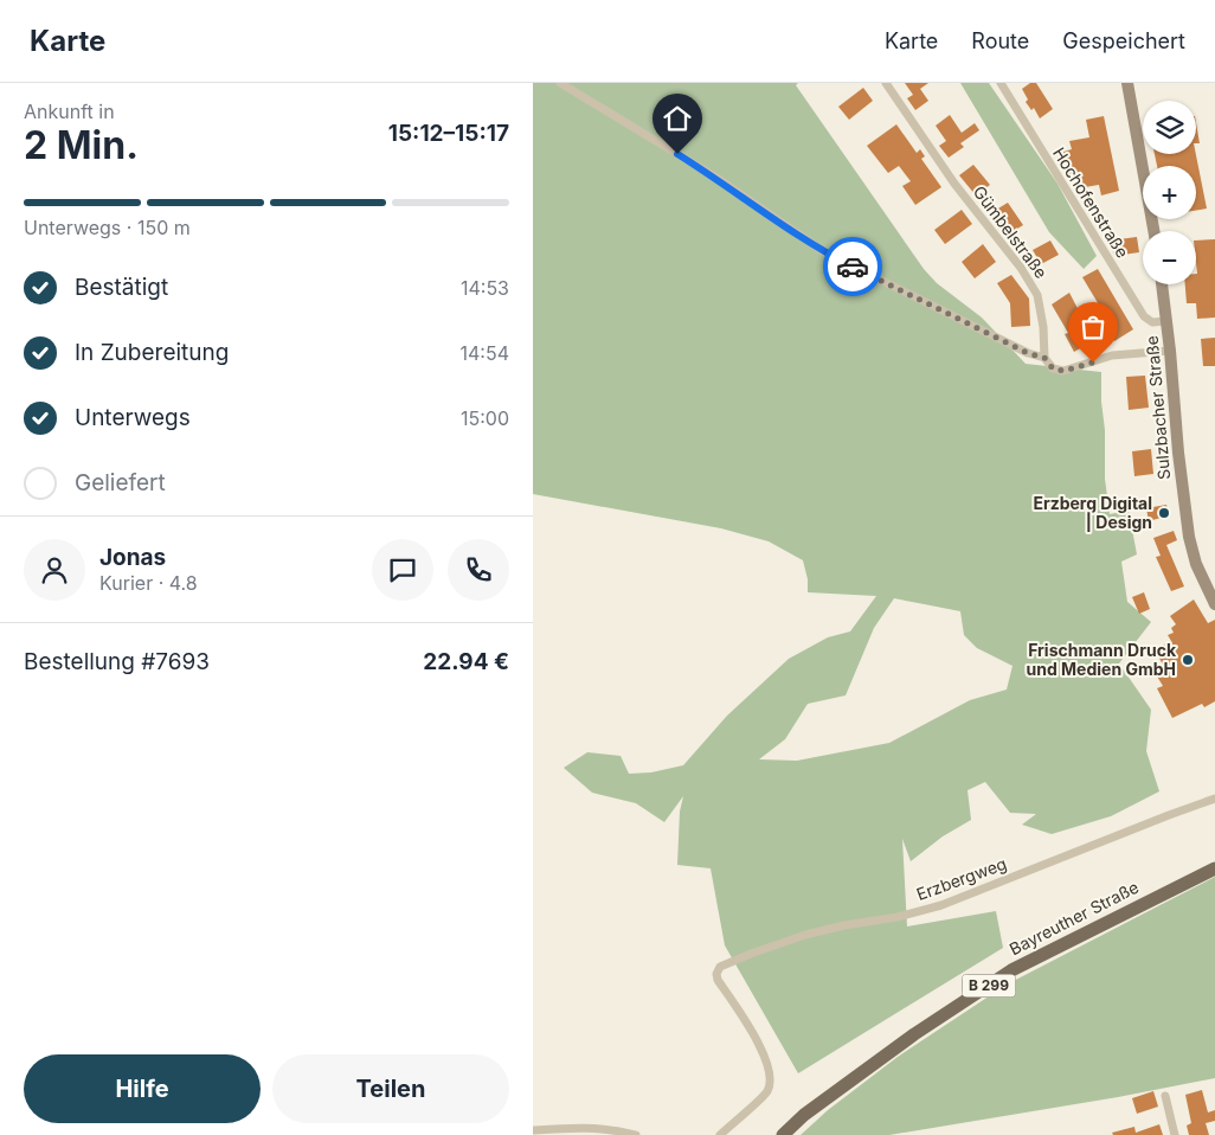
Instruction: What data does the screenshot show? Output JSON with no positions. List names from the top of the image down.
{
  "streets": {
    "main road": ["Sulzbacher Straße", "Bayreuther Straße", "B 299"],
    "street": ["Hochofenstraße", "Gümbelstraße", "Erzbergweg"]
  },
  "crossings": [
    ["Hochofenstraße", "Sulzbacher Straße"]
  ],
  "places": ["Erzberg Digital | Design", "Frischmann Druck und Medien GmbH"],
  "page": {
    "header": "Karte",
    "nav": ["Karte", "Route", "Gespeichert"],
    "heading": ["2 Min.", "Ankunft in", "15:12–15:17"],
    "panel": [
      "Jonas",
      "Kurier · 4.8",
      "Bestellung #7693",
      "22.94 €"
    ],
    "map_buttons": ["+", "−"],
    "bar": "Unterwegs · 150 m",
    "list": [
      ["Bestätigt", "14:53"],
      ["In Zubereitung", "14:54"],
      ["Unterwegs", "15:00"],
      "Geliefert"
    ],
    "buttons": ["Hilfe", "Teilen"]
  }
}
